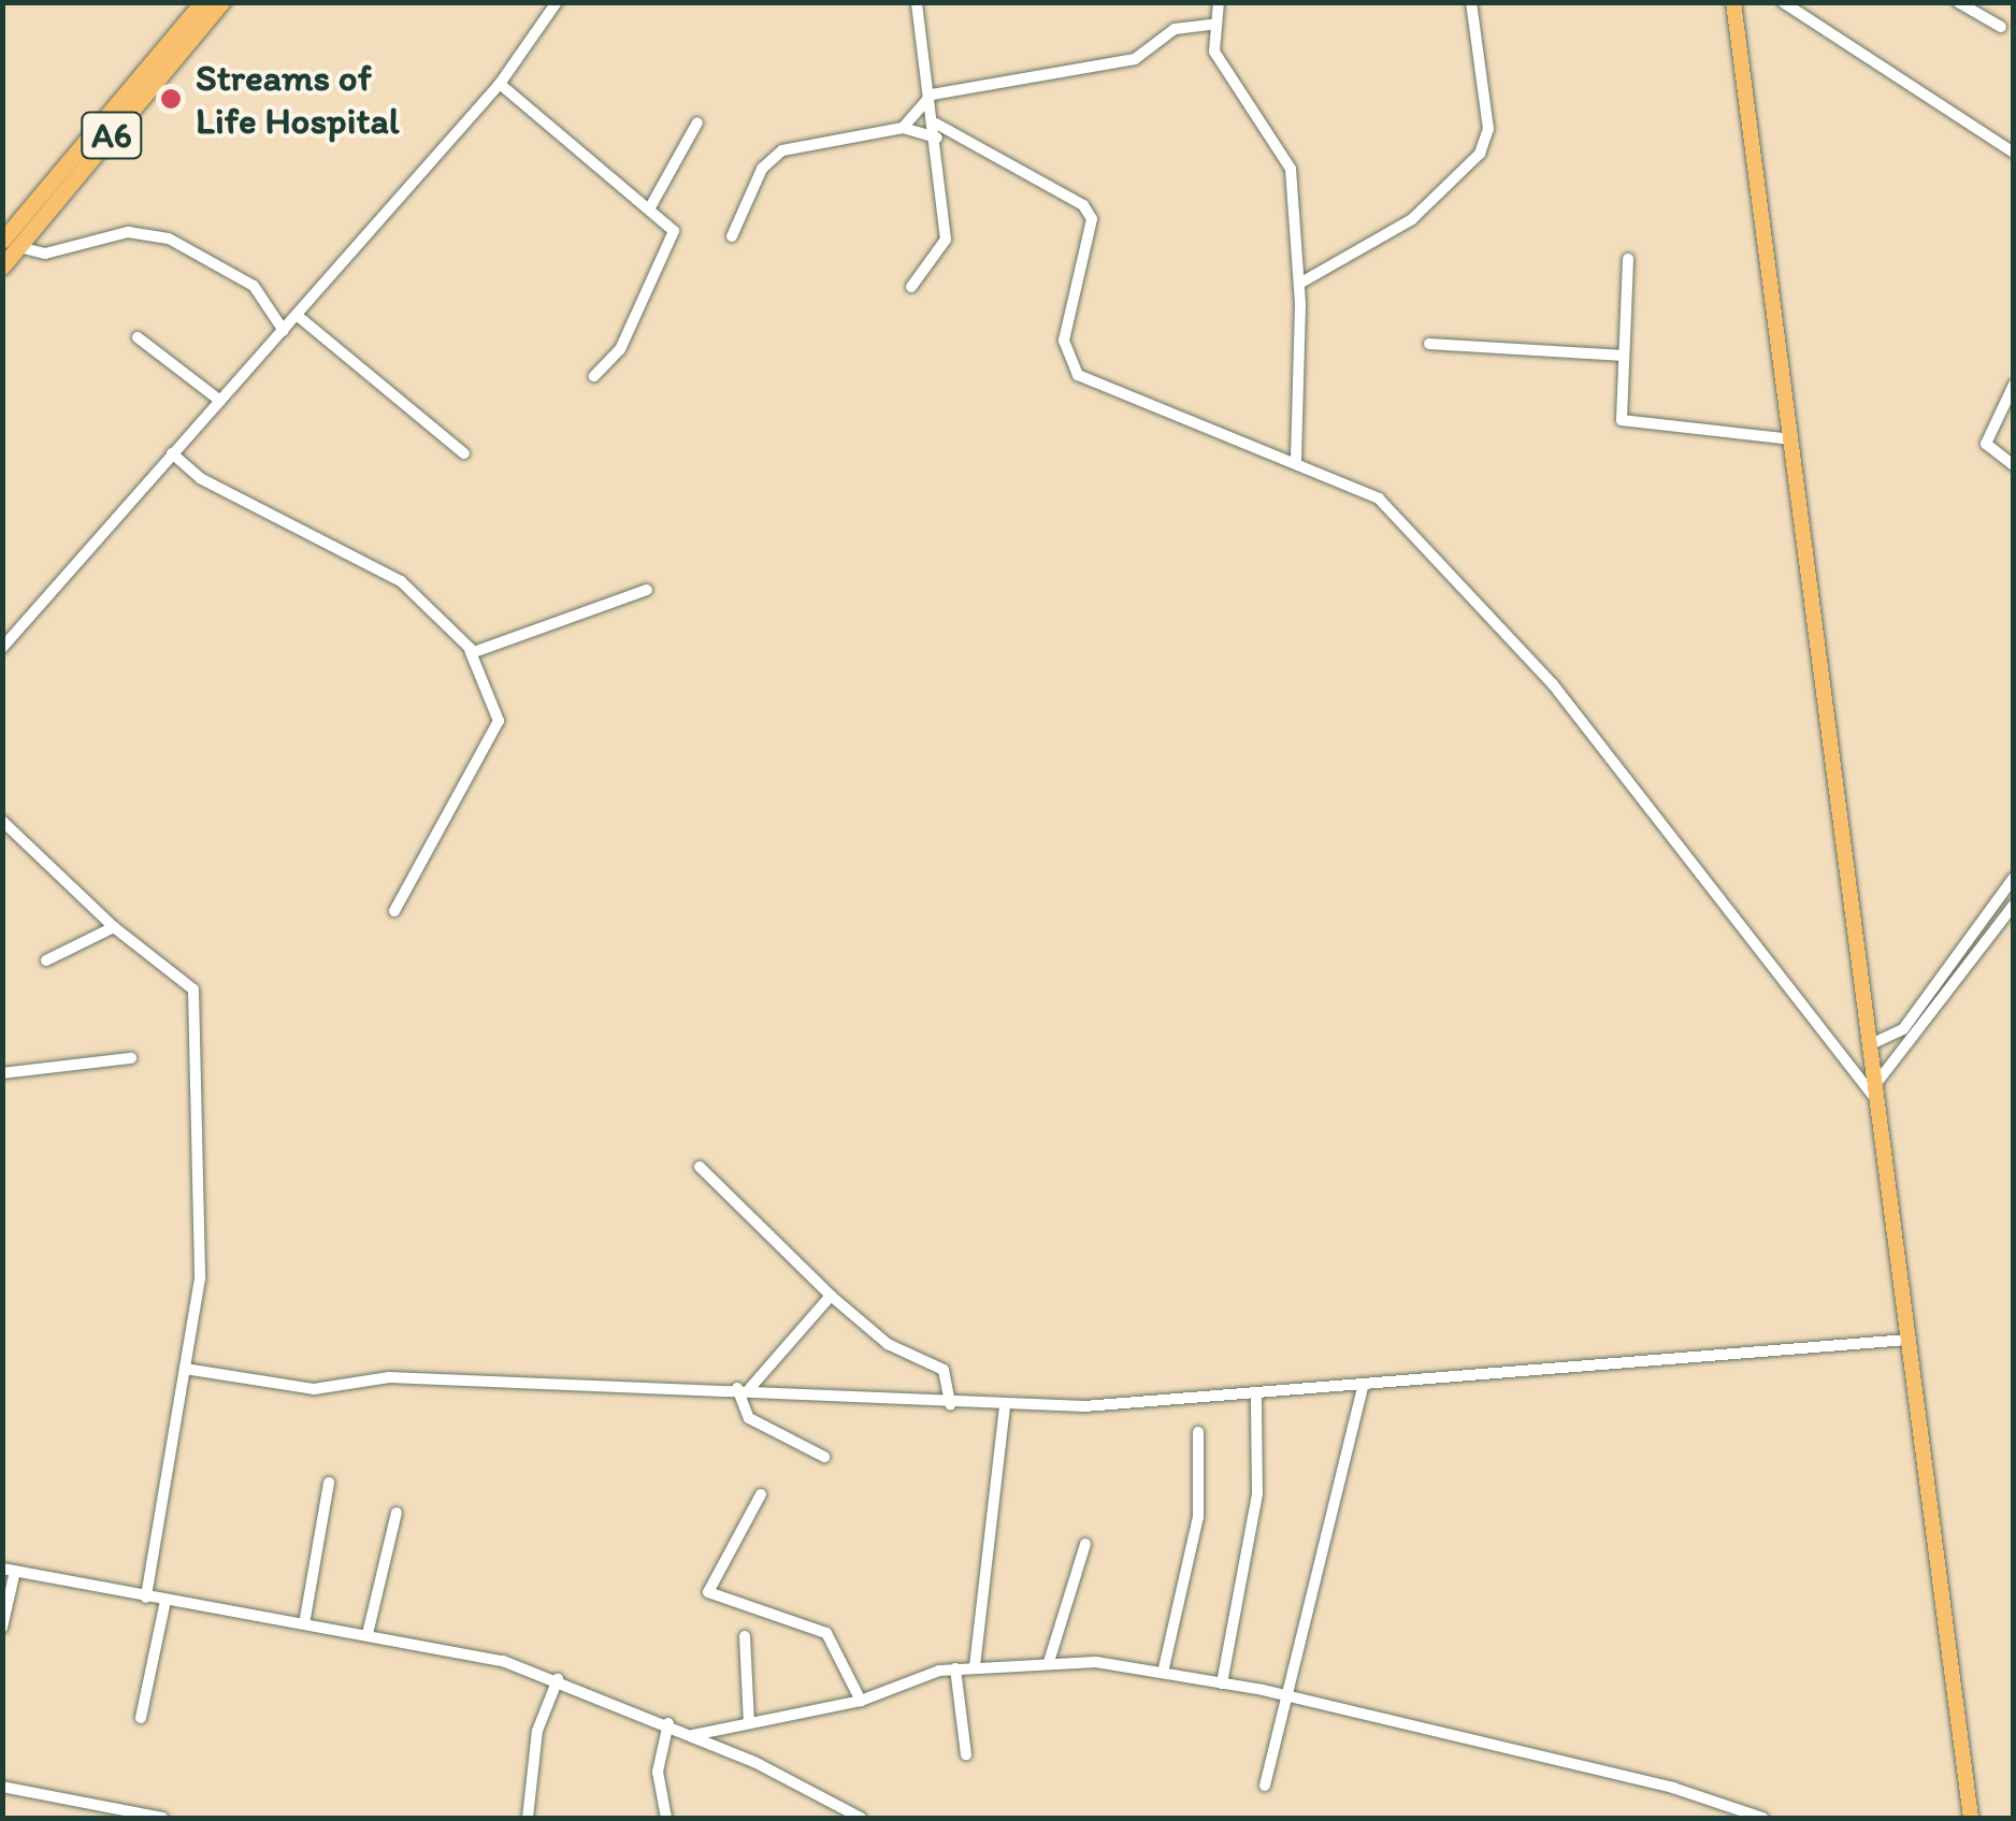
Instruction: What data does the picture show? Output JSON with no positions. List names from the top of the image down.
{
  "streets": {
    "highway": ["A6"]
  },
  "places": ["Streams of Life Hospital"]
}
